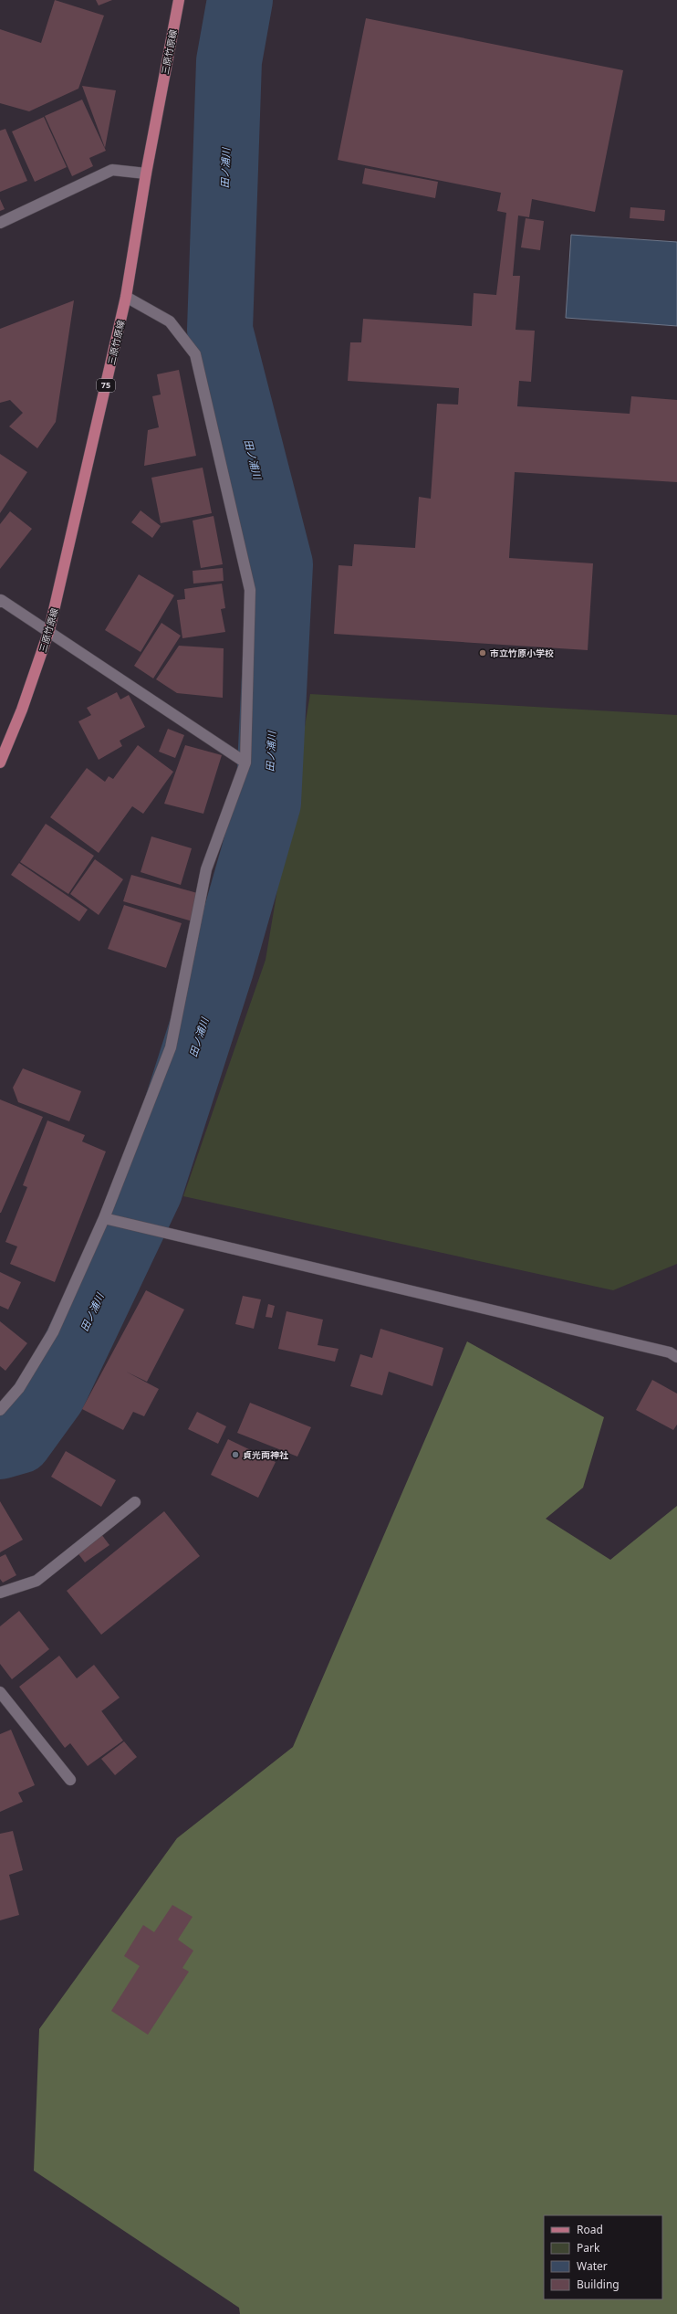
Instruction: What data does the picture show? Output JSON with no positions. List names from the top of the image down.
{
  "streets": {
    "main road": ["三原竹原線", "75"]
  },
  "water": ["田ノ浦川"],
  "places": ["市立竹原小学校", "貞光両神社"],
  "legend": [
    "Road",
    "Park",
    "Water",
    "Building"
  ]
}
